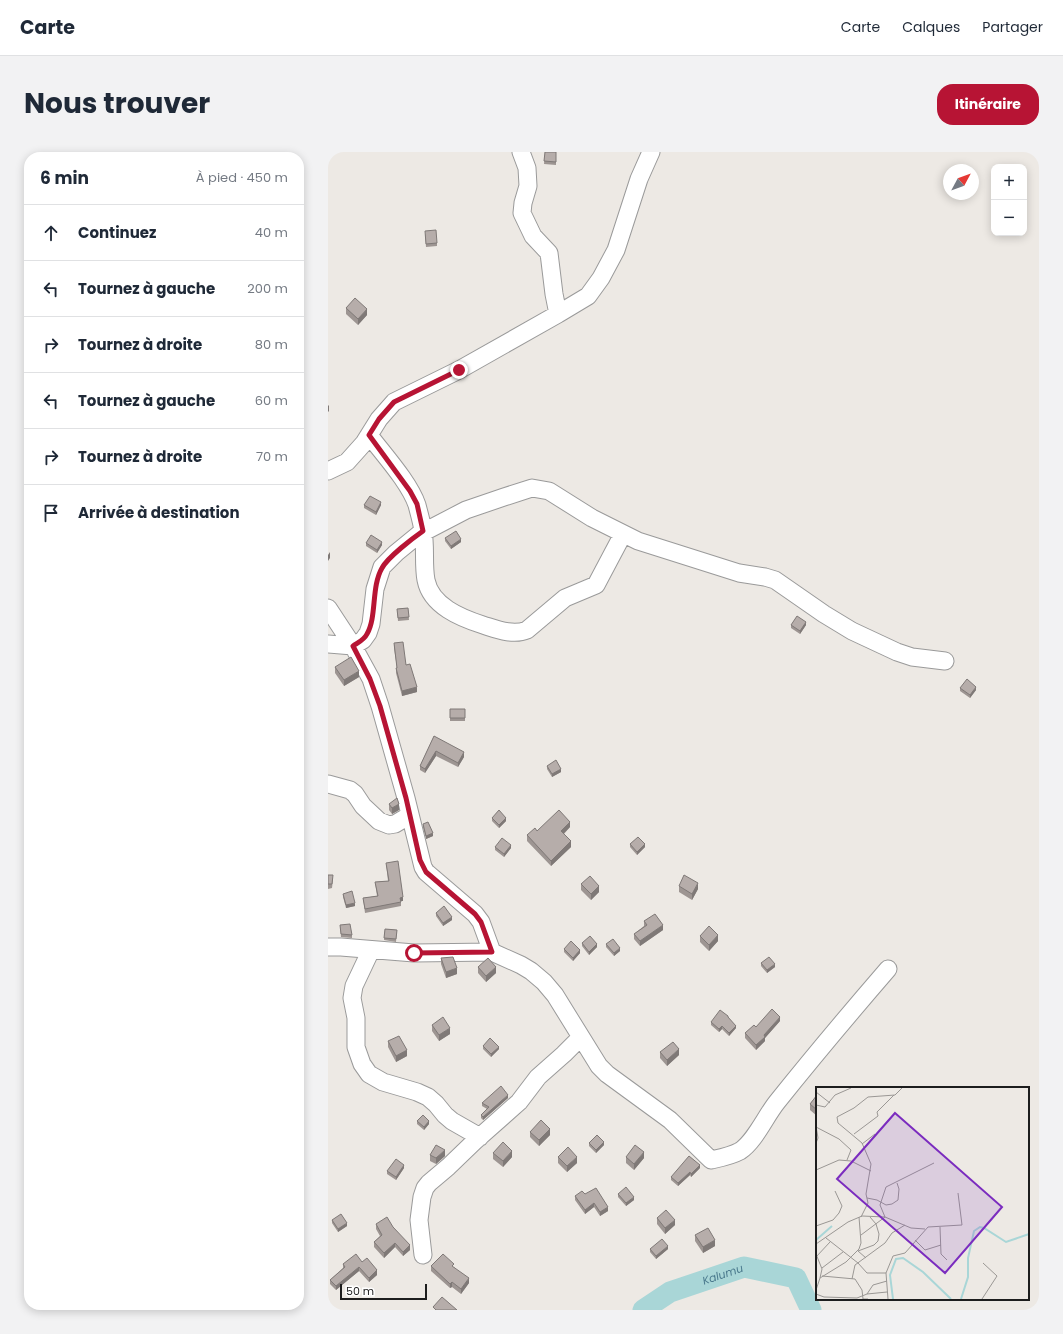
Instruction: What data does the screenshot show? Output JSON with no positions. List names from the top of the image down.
{
  "water": ["Kalumu"],
  "scale_bar": "50 m",
  "north": "top right",
  "page": {
    "header": "Carte",
    "nav": ["Carte", "Calques", "Partager"],
    "title": "Nous trouver",
    "buttons": "Itinéraire",
    "heading": ["6 min", "À pied · 450 m"],
    "map_buttons": ["+", "−"],
    "list": [
      ["Continuez", "40 m"],
      ["Tournez à gauche", "200 m"],
      ["Tournez à droite", "80 m"],
      ["Tournez à gauche", "60 m"],
      ["Tournez à droite", "70 m"],
      "Arrivée à destination"
    ],
    "scale": "50 m"
  }
}
